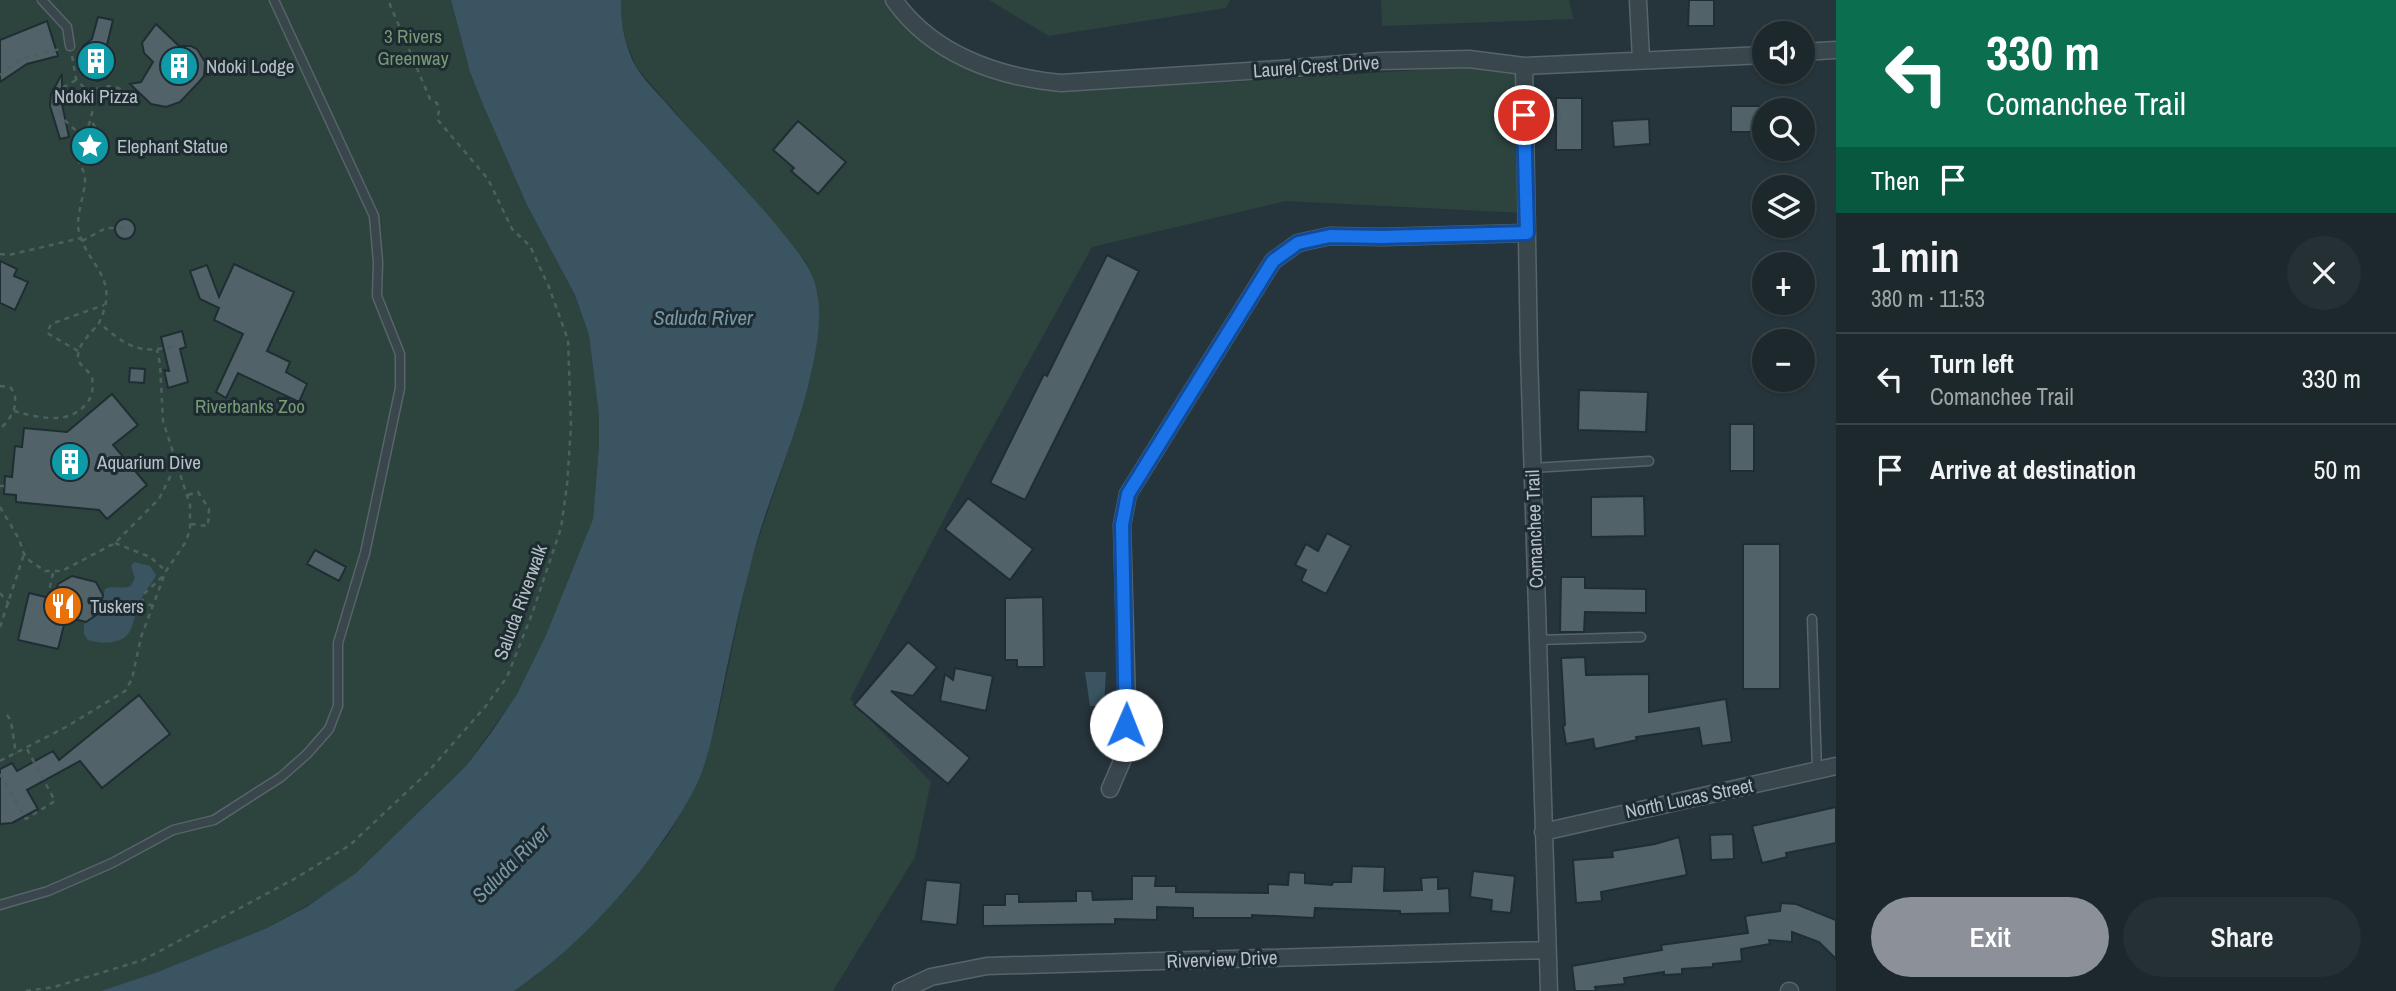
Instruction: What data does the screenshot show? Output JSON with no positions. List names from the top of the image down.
{
  "streets": {
    "street": [
      "Laurel Crest Drive",
      "Comanchee Trail",
      "North Lucas Street",
      "Riverview Drive"
    ],
    "path": ["Saluda Riverwalk"]
  },
  "crossings": [
    ["Laurel Crest Drive", "Comanchee Trail"],
    ["Comanchee Trail", "North Lucas Street"],
    ["Comanchee Trail", "Riverview Drive"]
  ],
  "water": ["Saluda River"],
  "parks": ["3 Rivers Greenway", "Riverbanks Zoo"],
  "places": {
    "building": ["Ndoki Pizza", "Ndoki Lodge", "Aquarium Dive"],
    "place": ["Elephant Statue"],
    "restaurant": ["Tuskers"]
  },
  "page": {
    "turn": ["330 m", "Comanchee Trail"],
    "map_buttons": ["+", "−"],
    "then": "Then",
    "heading": ["1 min", "380 m · 11:53"],
    "list": [
      {
        "name": "Turn left",
        "note": "Comanchee Trail",
        "value": "330 m"
      },
      {
        "name": "Arrive at destination",
        "value": "50 m"
      }
    ],
    "buttons": ["Exit", "Share"]
  }
}
